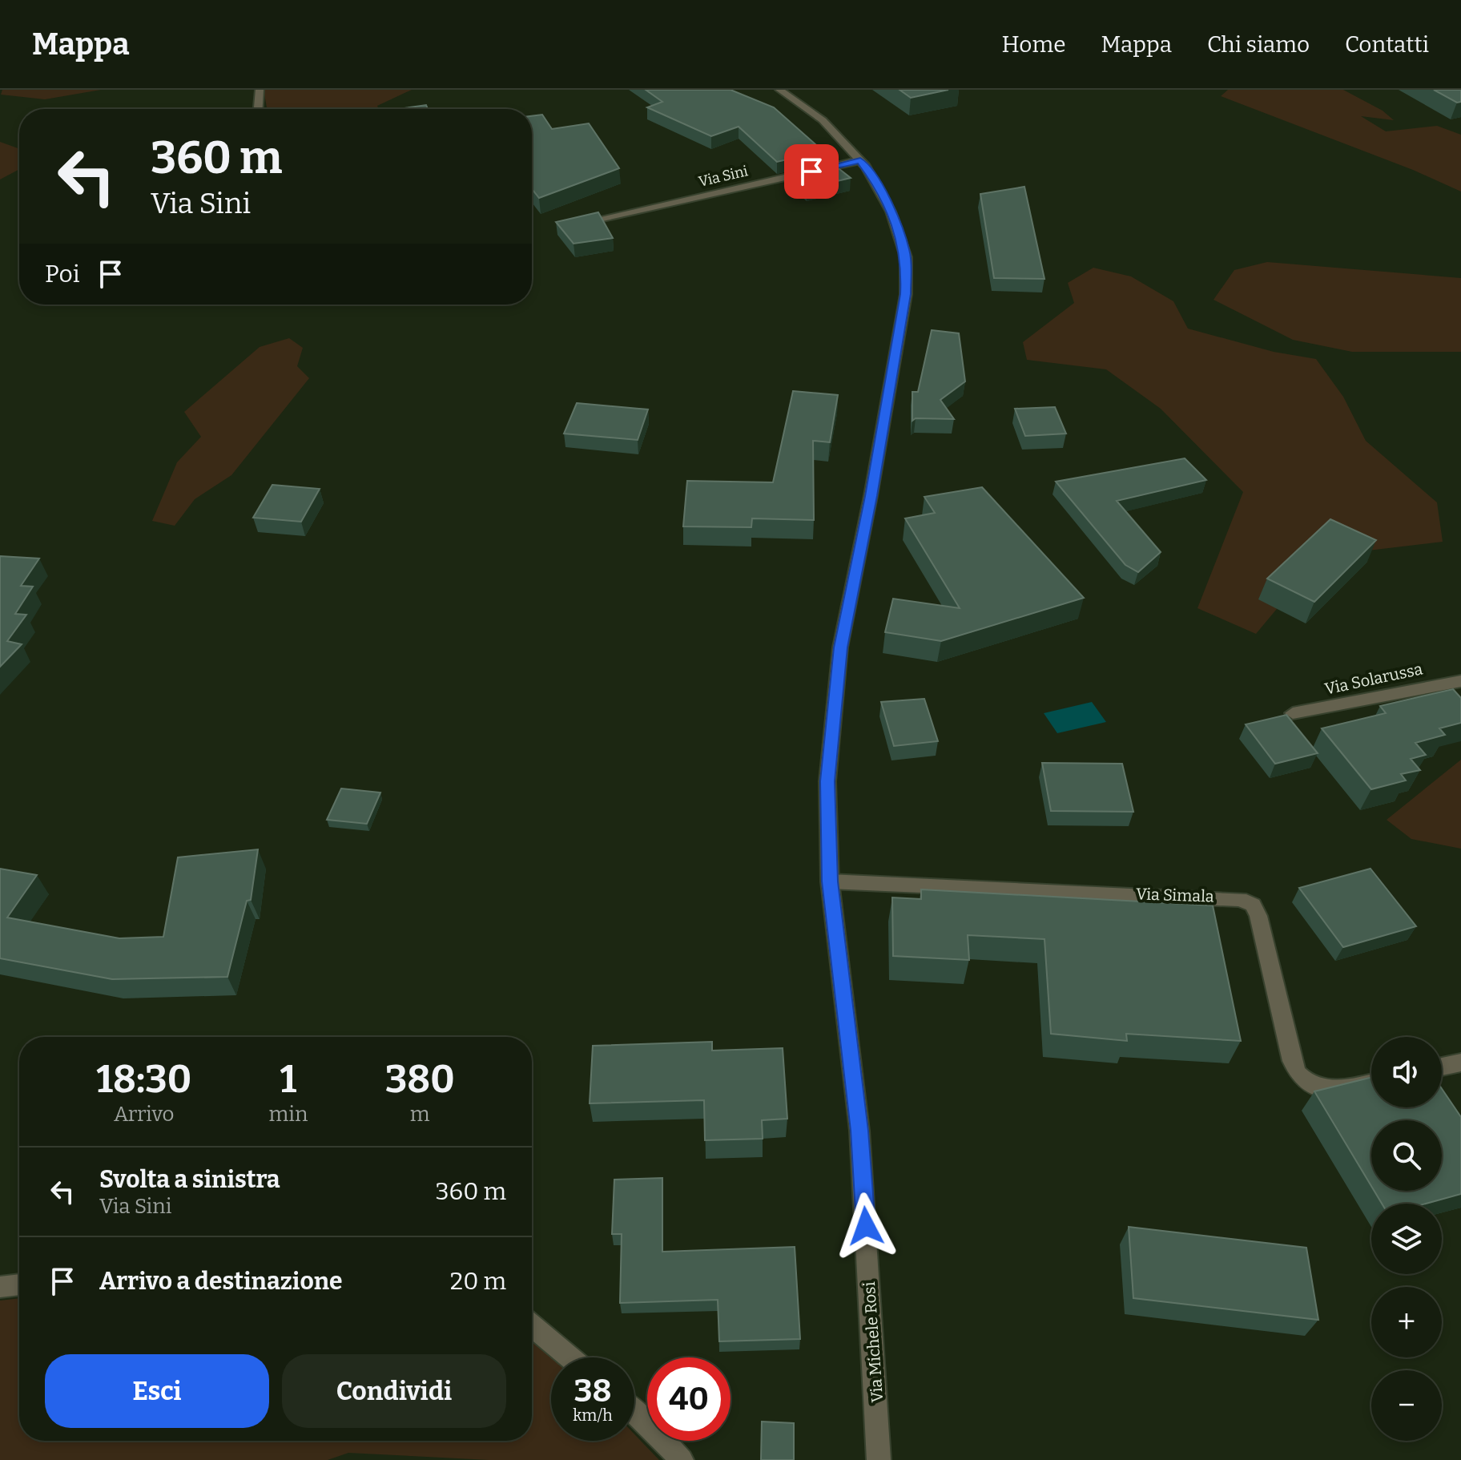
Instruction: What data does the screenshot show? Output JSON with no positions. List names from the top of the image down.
{
  "streets": {
    "street": [
      "Via Sini",
      "Via Solarussa",
      "Via Simala",
      "Via Michele Rosi"
    ]
  },
  "crossings": [
    ["Via Sini", "Via Michele Rosi"],
    ["Via Simala", "Via Michele Rosi"]
  ],
  "page": {
    "header": "Mappa",
    "nav": [
      "Home",
      "Mappa",
      "Chi siamo",
      "Contatti"
    ],
    "turn": ["360 m", "Via Sini"],
    "then": "Poi",
    "map_buttons": ["+", "−"],
    "eta": [
      "18:30",
      "Arrivo",
      "1",
      "min",
      "380",
      "m"
    ],
    "list": [
      {
        "name": "Svolta a sinistra",
        "note": "Via Sini",
        "value": "360 m"
      },
      {
        "name": "Arrivo a destinazione",
        "value": "20 m"
      }
    ],
    "buttons": ["Esci", "Condividi"],
    "speed": "38 km/h",
    "limit": "40"
  }
}
